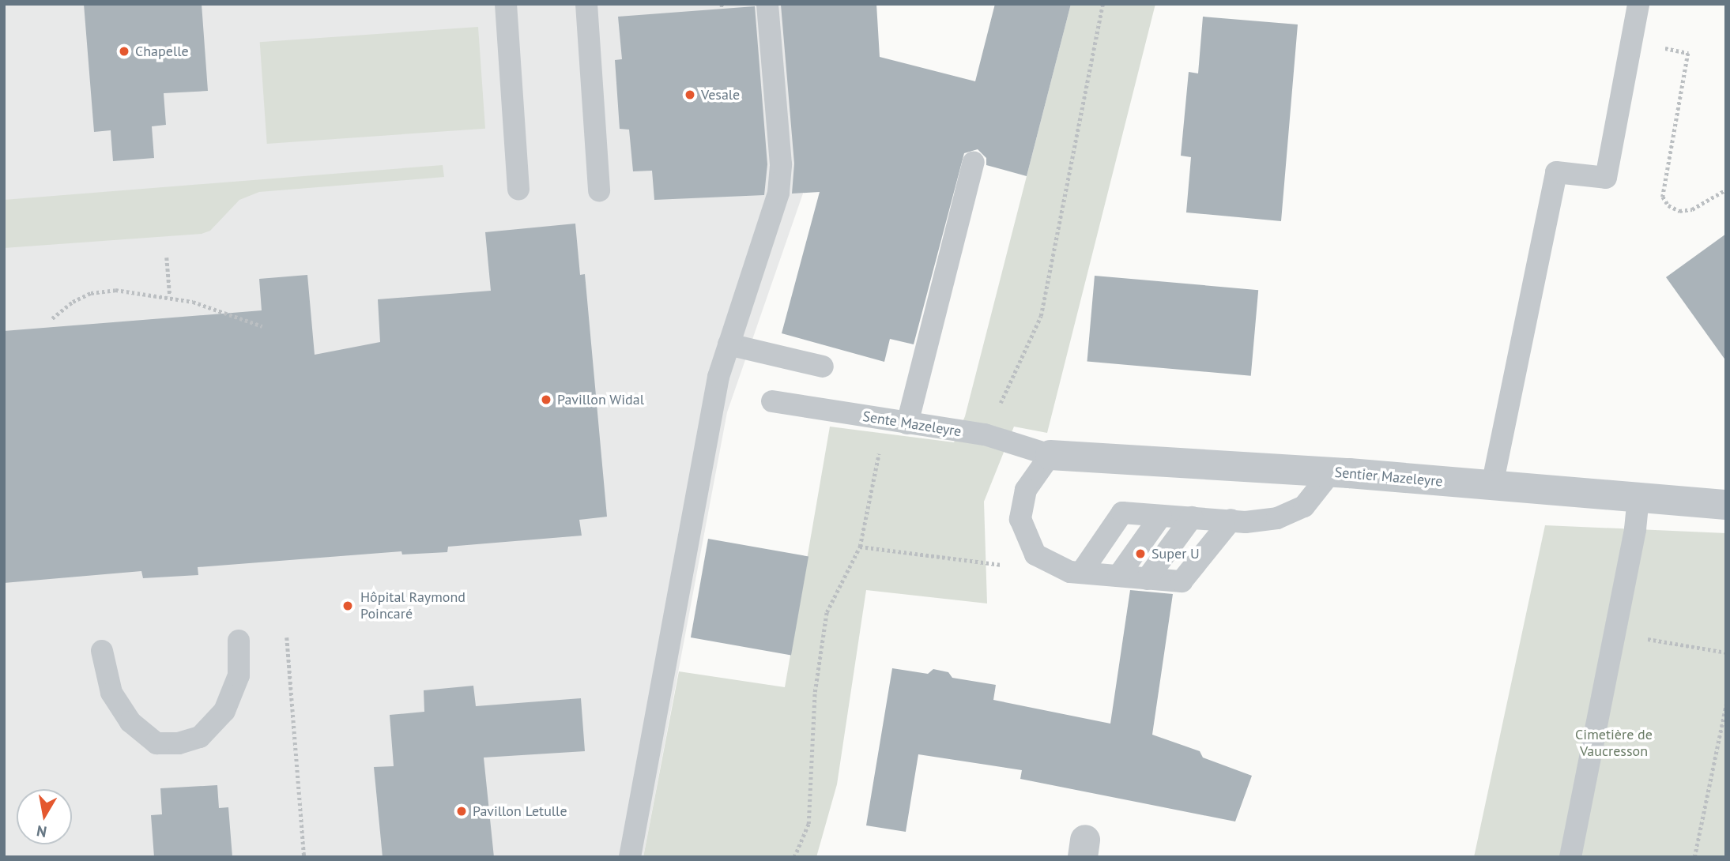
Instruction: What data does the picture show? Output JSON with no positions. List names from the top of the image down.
{
  "streets": {
    "street": ["Sentier Mazeleyre"],
    "lane": ["Sente Mazeleyre"]
  },
  "crossings": [
    ["Sente Mazeleyre", "Sentier Mazeleyre"]
  ],
  "parks": ["Cimetière de Vaucresson"],
  "places": [
    "Chapelle",
    "Vesale",
    "Pavillon Widal",
    "Super U",
    "Hôpital Raymond Poincaré",
    "Pavillon Letulle"
  ],
  "north": "bottom"
}
